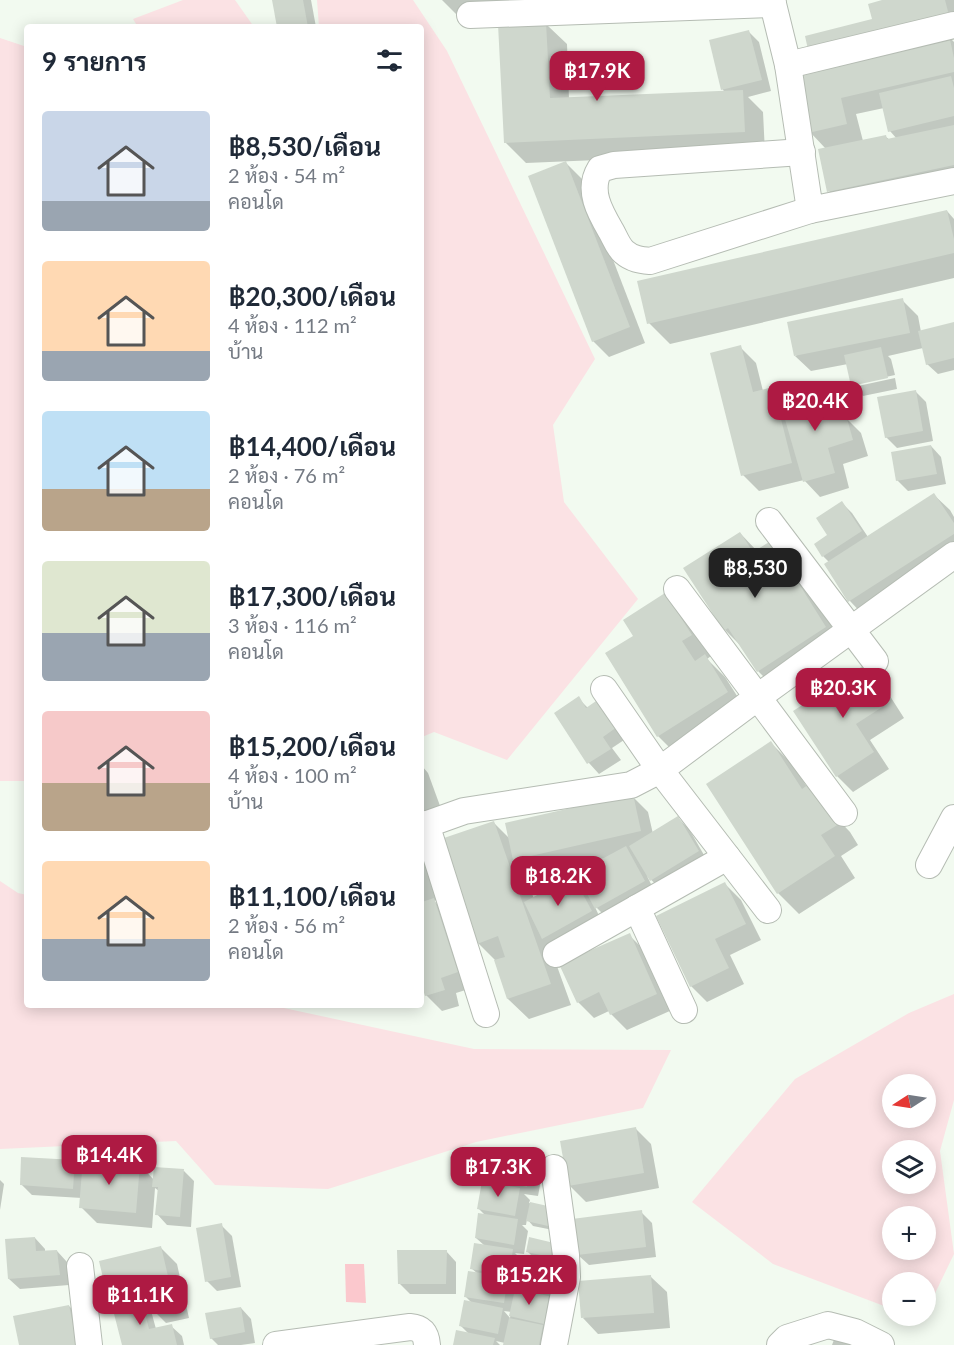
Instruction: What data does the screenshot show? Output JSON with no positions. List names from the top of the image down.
{
  "north": "left",
  "page": {
    "heading": "9 รายการ",
    "price": [
      "฿17.9K",
      "฿20.4K",
      "฿8,530",
      "฿20.3K",
      "฿18.2K",
      "฿14.4K",
      "฿17.3K",
      "฿15.2K",
      "฿11.1K"
    ],
    "list": [
      {
        "name": "฿8,530/เดือน",
        "note": "2 ห้อง · 54 m² · คอนโด"
      },
      {
        "name": "฿20,300/เดือน",
        "note": "4 ห้อง · 112 m² · บ้าน"
      },
      {
        "name": "฿14,400/เดือน",
        "note": "2 ห้อง · 76 m² · คอนโด"
      },
      {
        "name": "฿17,300/เดือน",
        "note": "3 ห้อง · 116 m² · คอนโด"
      },
      {
        "name": "฿15,200/เดือน",
        "note": "4 ห้อง · 100 m² · บ้าน"
      },
      {
        "name": "฿11,100/เดือน",
        "note": "2 ห้อง · 56 m² · คอนโด"
      }
    ],
    "map_buttons": ["+", "−"]
  }
}
